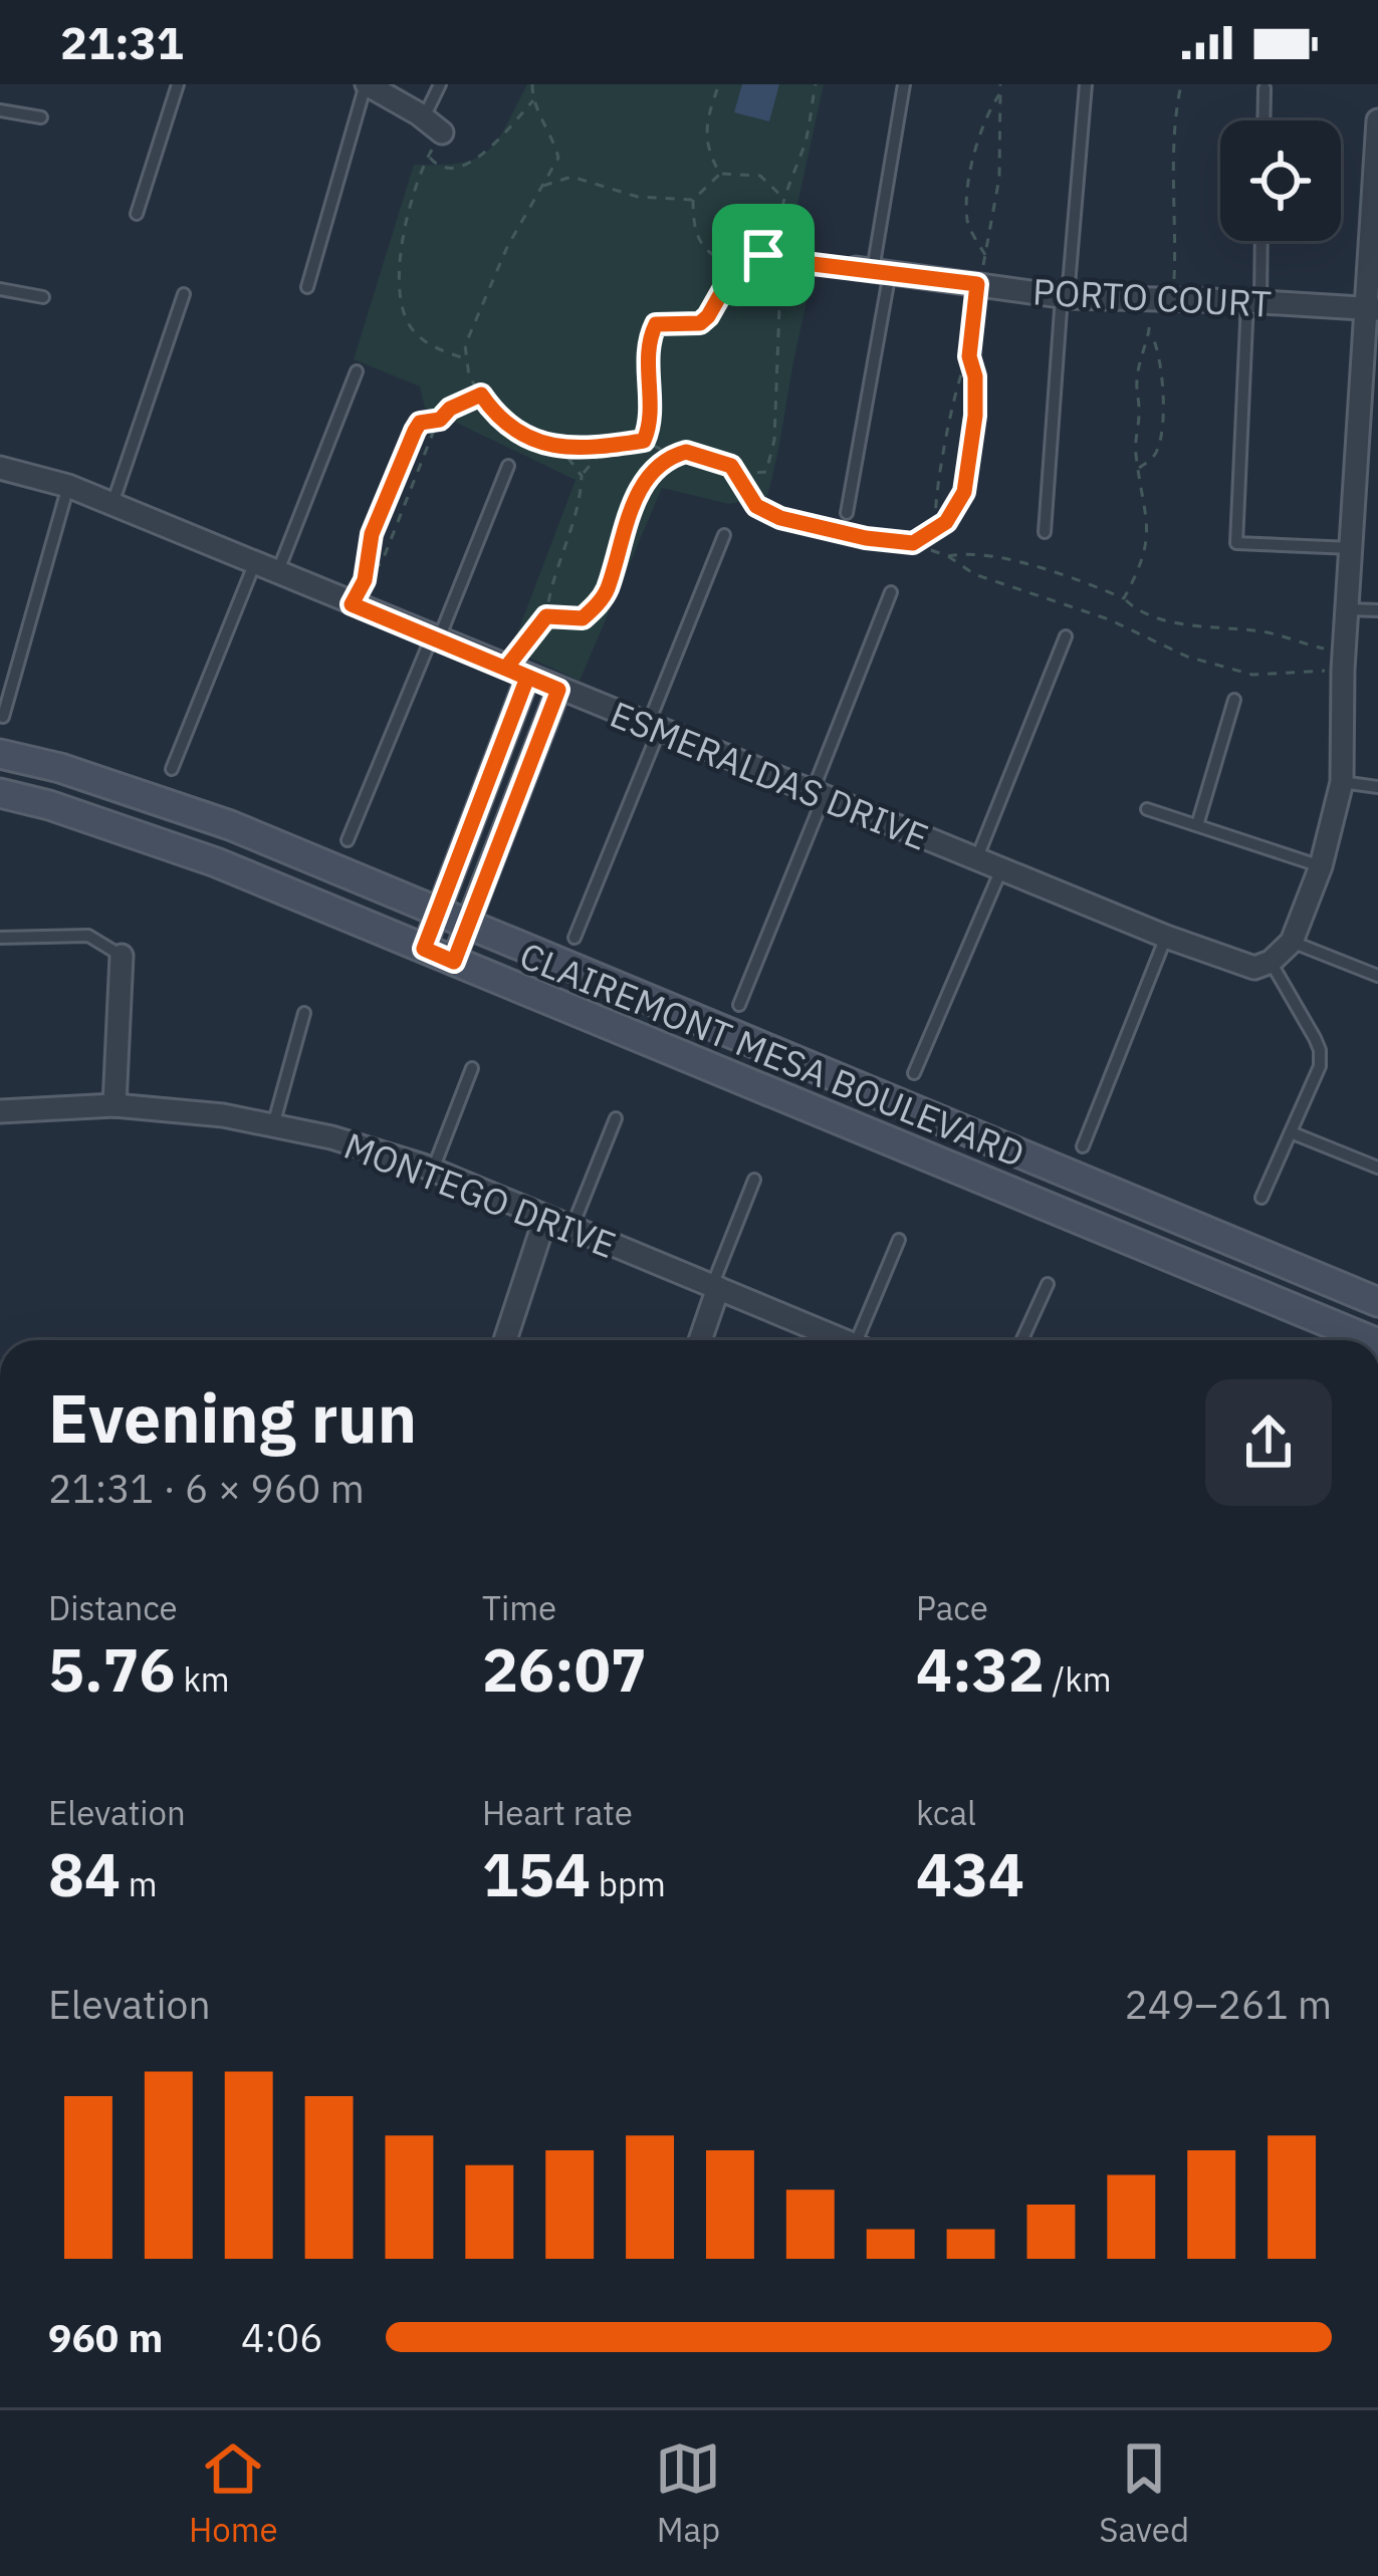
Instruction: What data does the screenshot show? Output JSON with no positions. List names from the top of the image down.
{
  "streets": {
    "main road": ["CLAIREMONT MESA BOULEVARD"],
    "street": ["PORTO COURT", "ESMERALDAS DRIVE", "MONTEGO DRIVE"]
  },
  "page": {
    "status": "21:31",
    "heading": ["Evening run", "21:31 · 6 × 960 m"],
    "stats": [
      ["Distance", "5.76 km"],
      ["Time", "26:07"],
      ["Pace", "4:32 /km"],
      ["Elevation", "84 m"],
      ["Heart rate", "154 bpm"],
      ["kcal", "434"]
    ],
    "chart": ["Elevation", "249–261 m"],
    "list": [
      {
        "name": "960 m",
        "note": "4:06"
      }
    ],
    "tabs": ["Home", "Map", "Saved"]
  }
}
